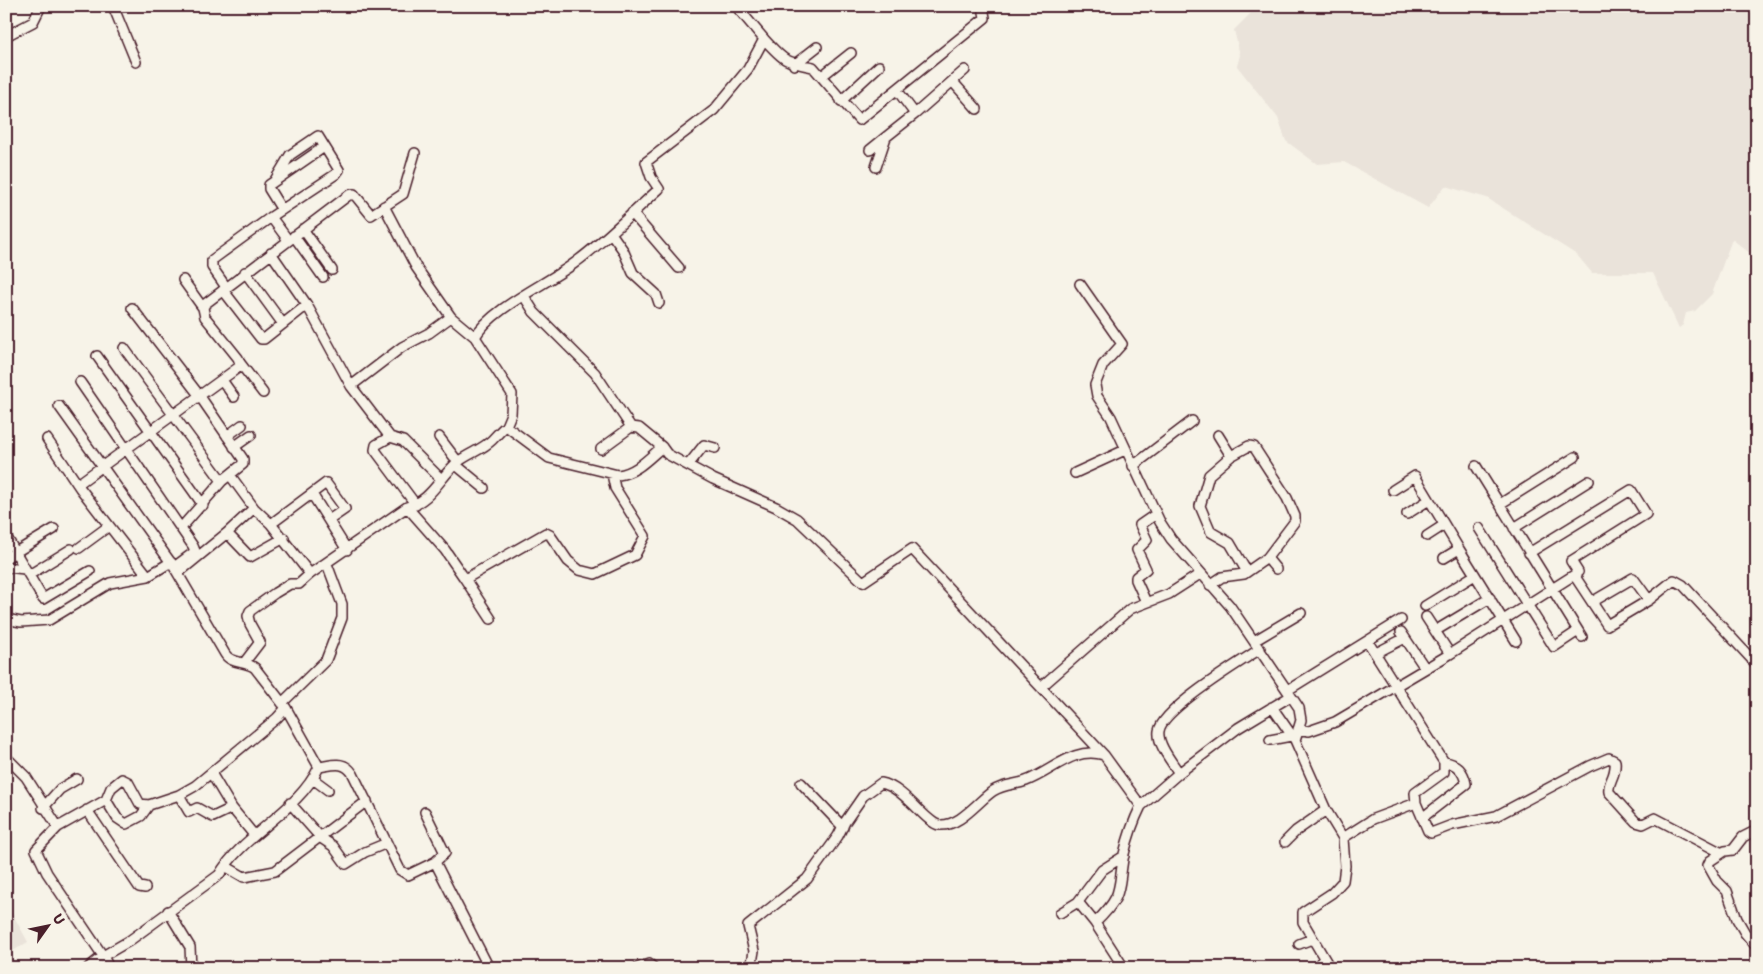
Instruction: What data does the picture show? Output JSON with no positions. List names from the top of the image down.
{
  "north": "top right"
}
